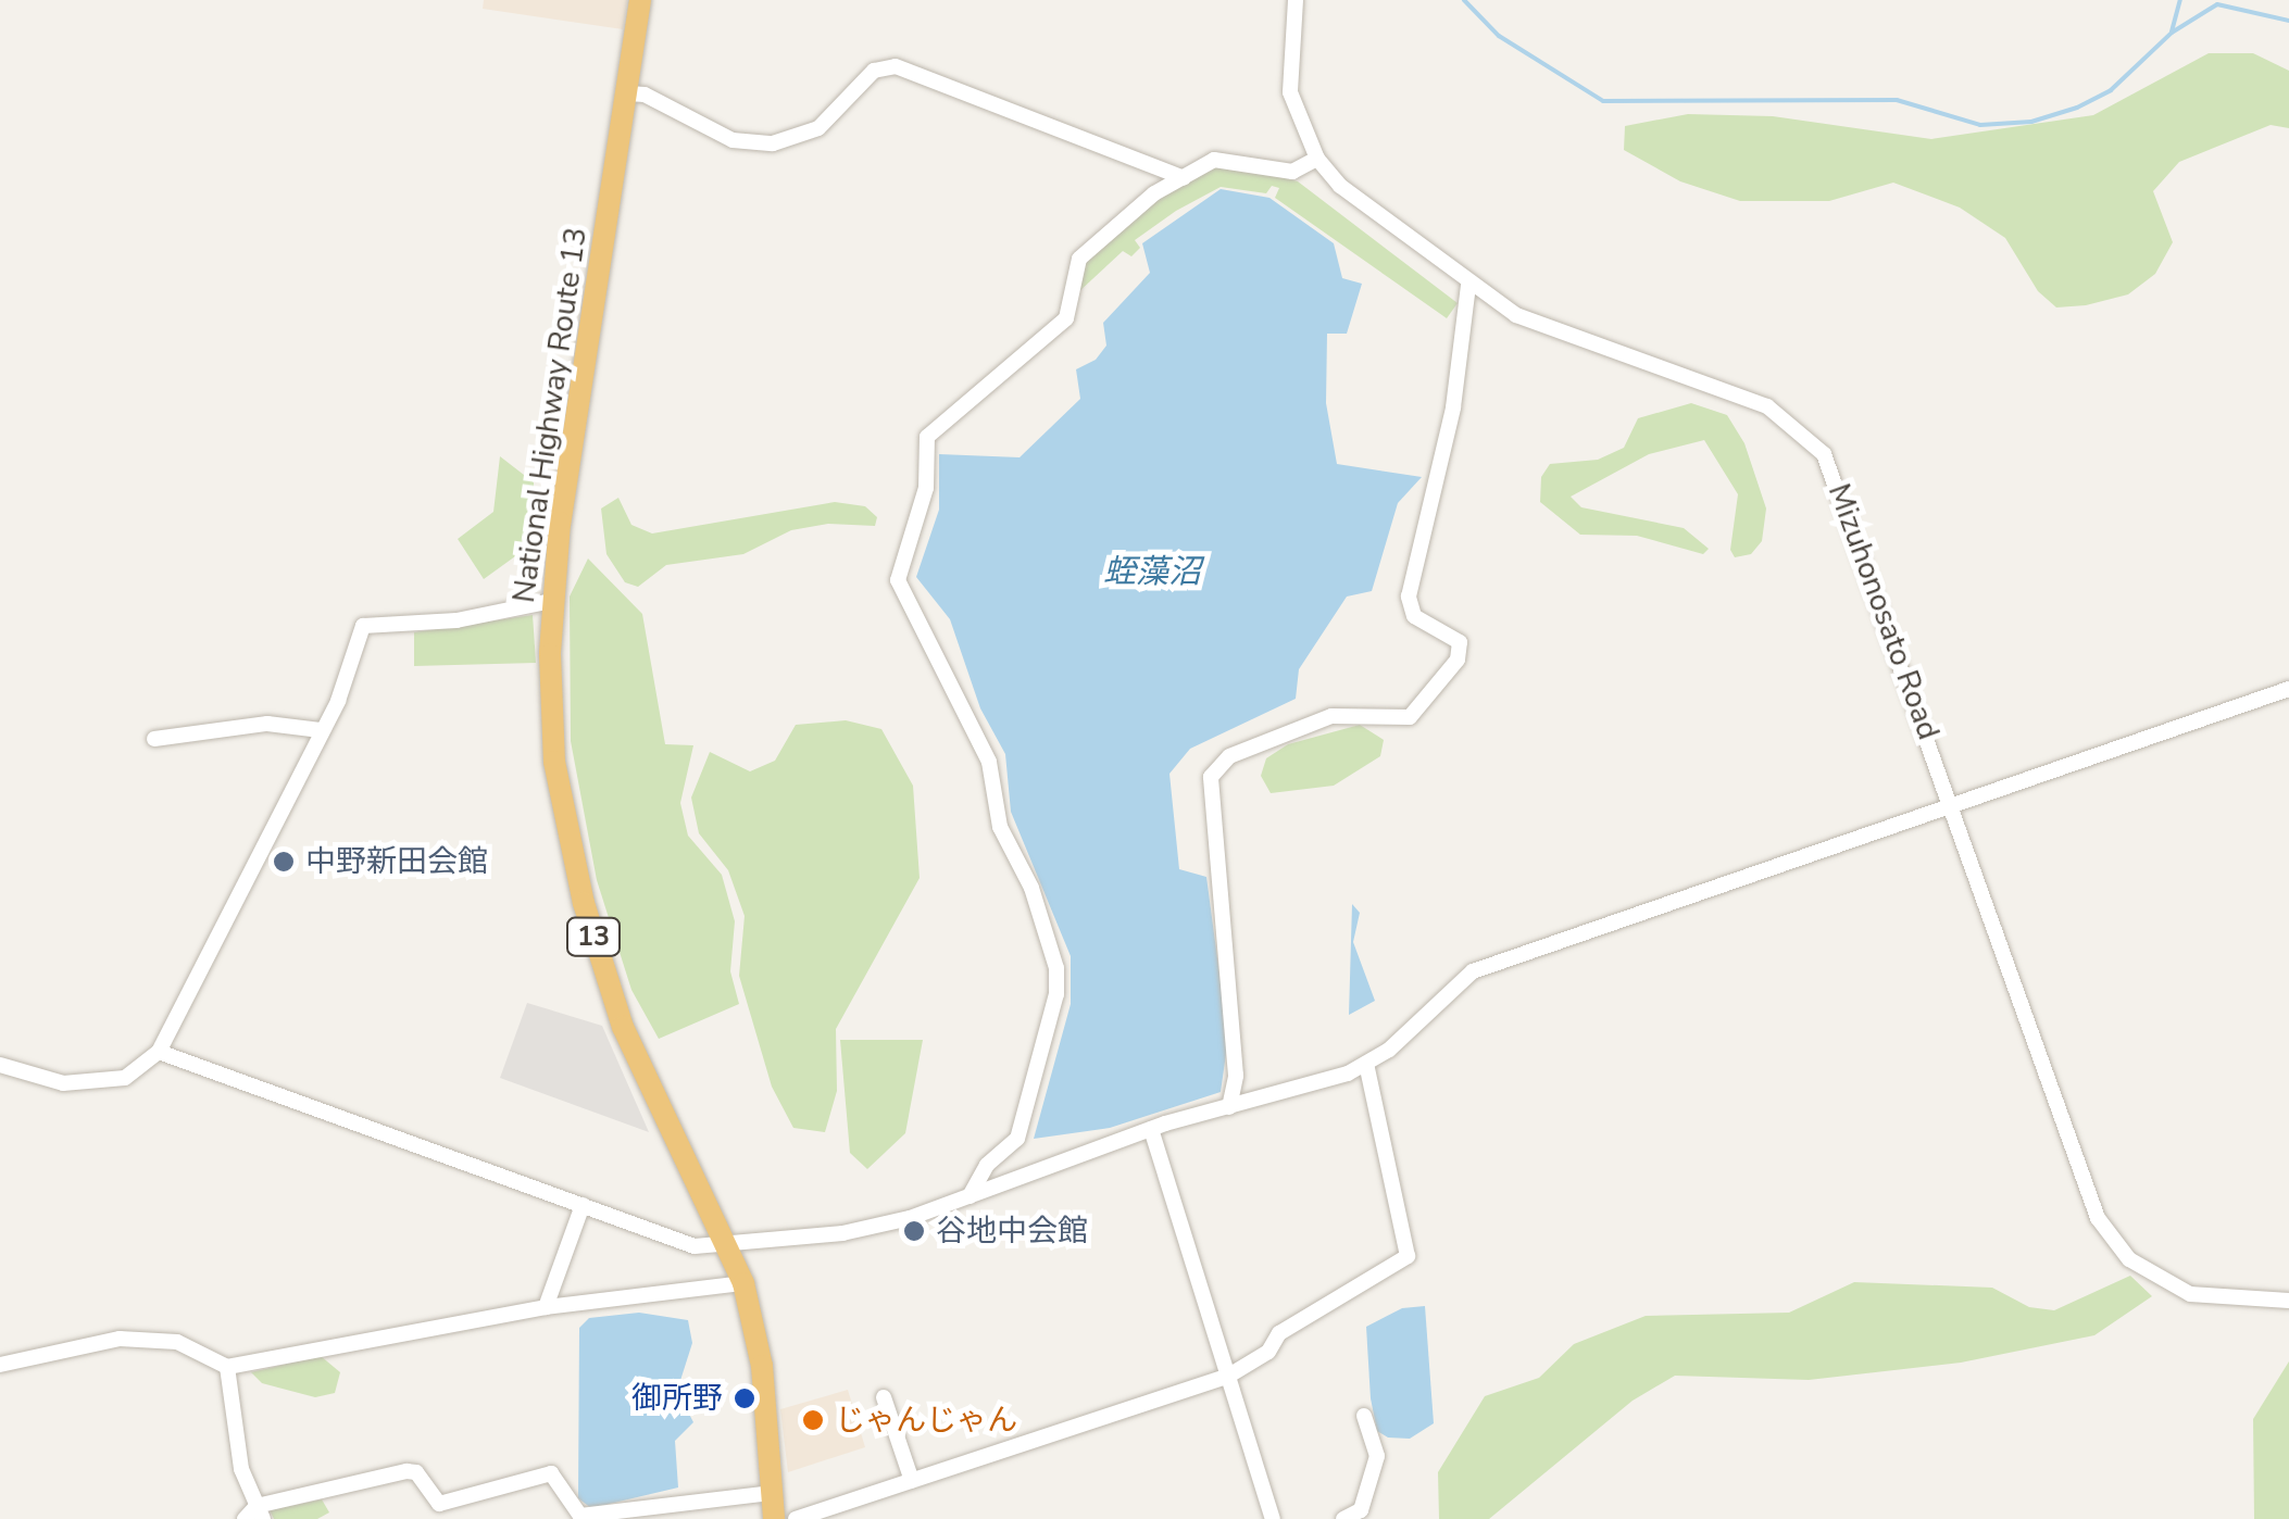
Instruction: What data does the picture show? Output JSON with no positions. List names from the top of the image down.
{
  "streets": {
    "highway": ["National Highway Route 13", "13"],
    "street": ["Mizuhonosato Road"]
  },
  "water": ["蛭藻沼"],
  "places": [
    "中野新田会館",
    "谷地中会館",
    "御所野",
    "じゃんじゃん"
  ]
}
